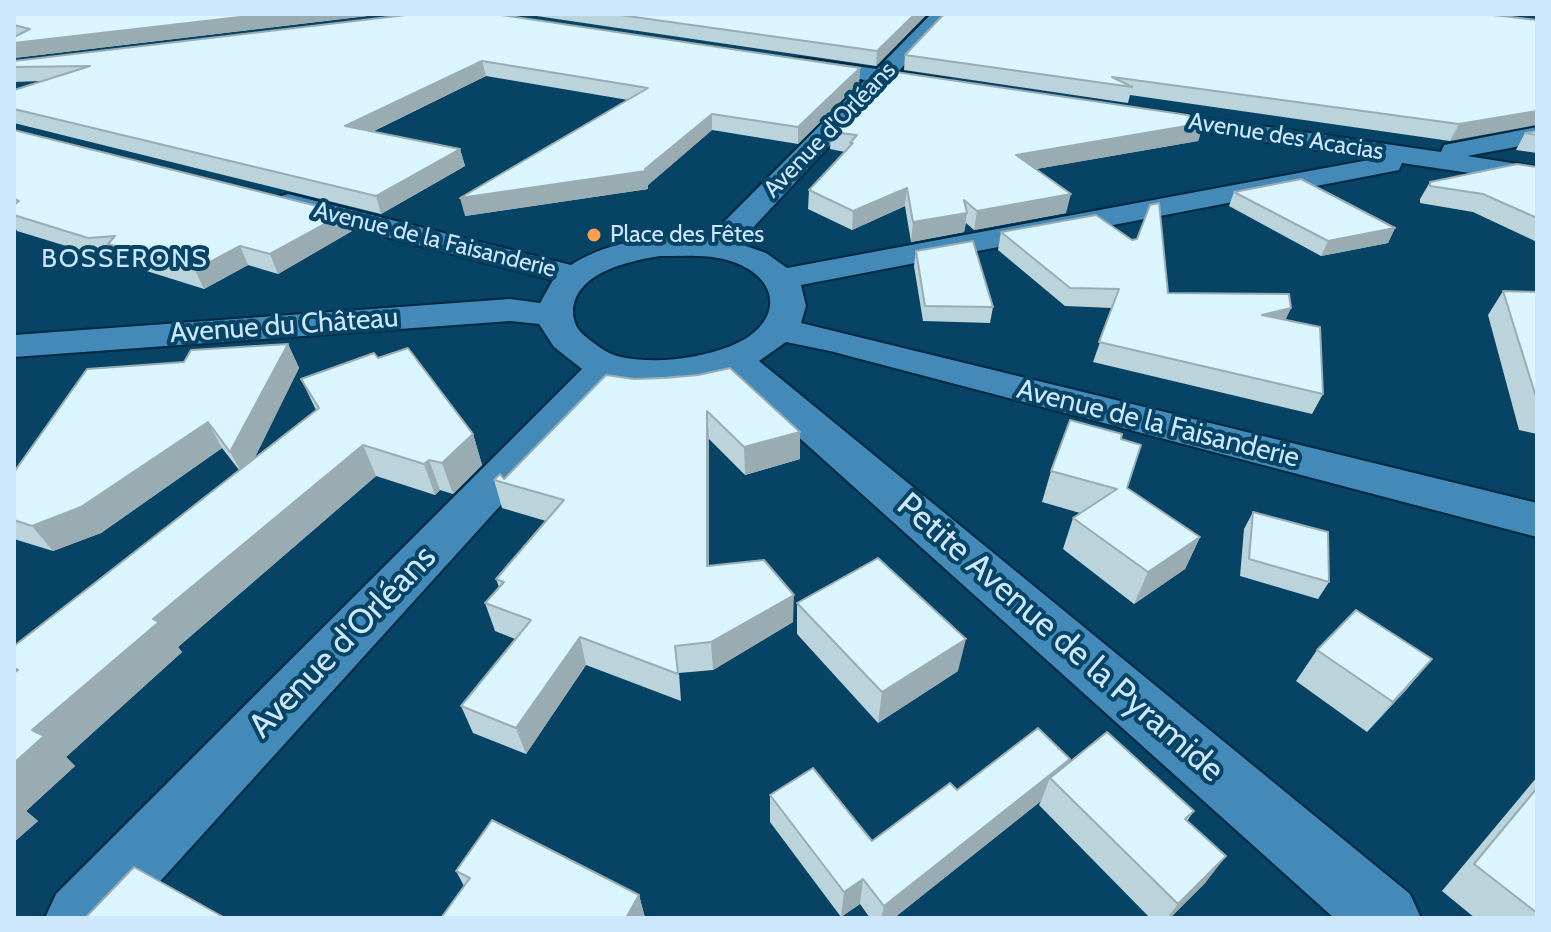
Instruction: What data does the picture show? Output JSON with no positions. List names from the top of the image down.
{
  "streets": {
    "street": [
      "Avenue d'Orléans",
      "Avenue des Acacias",
      "Avenue de la Faisanderie",
      "Avenue du Château",
      "Petite Avenue de la Pyramide"
    ]
  },
  "districts": ["BOSSERONS"],
  "places": ["Place des Fêtes"]
}
